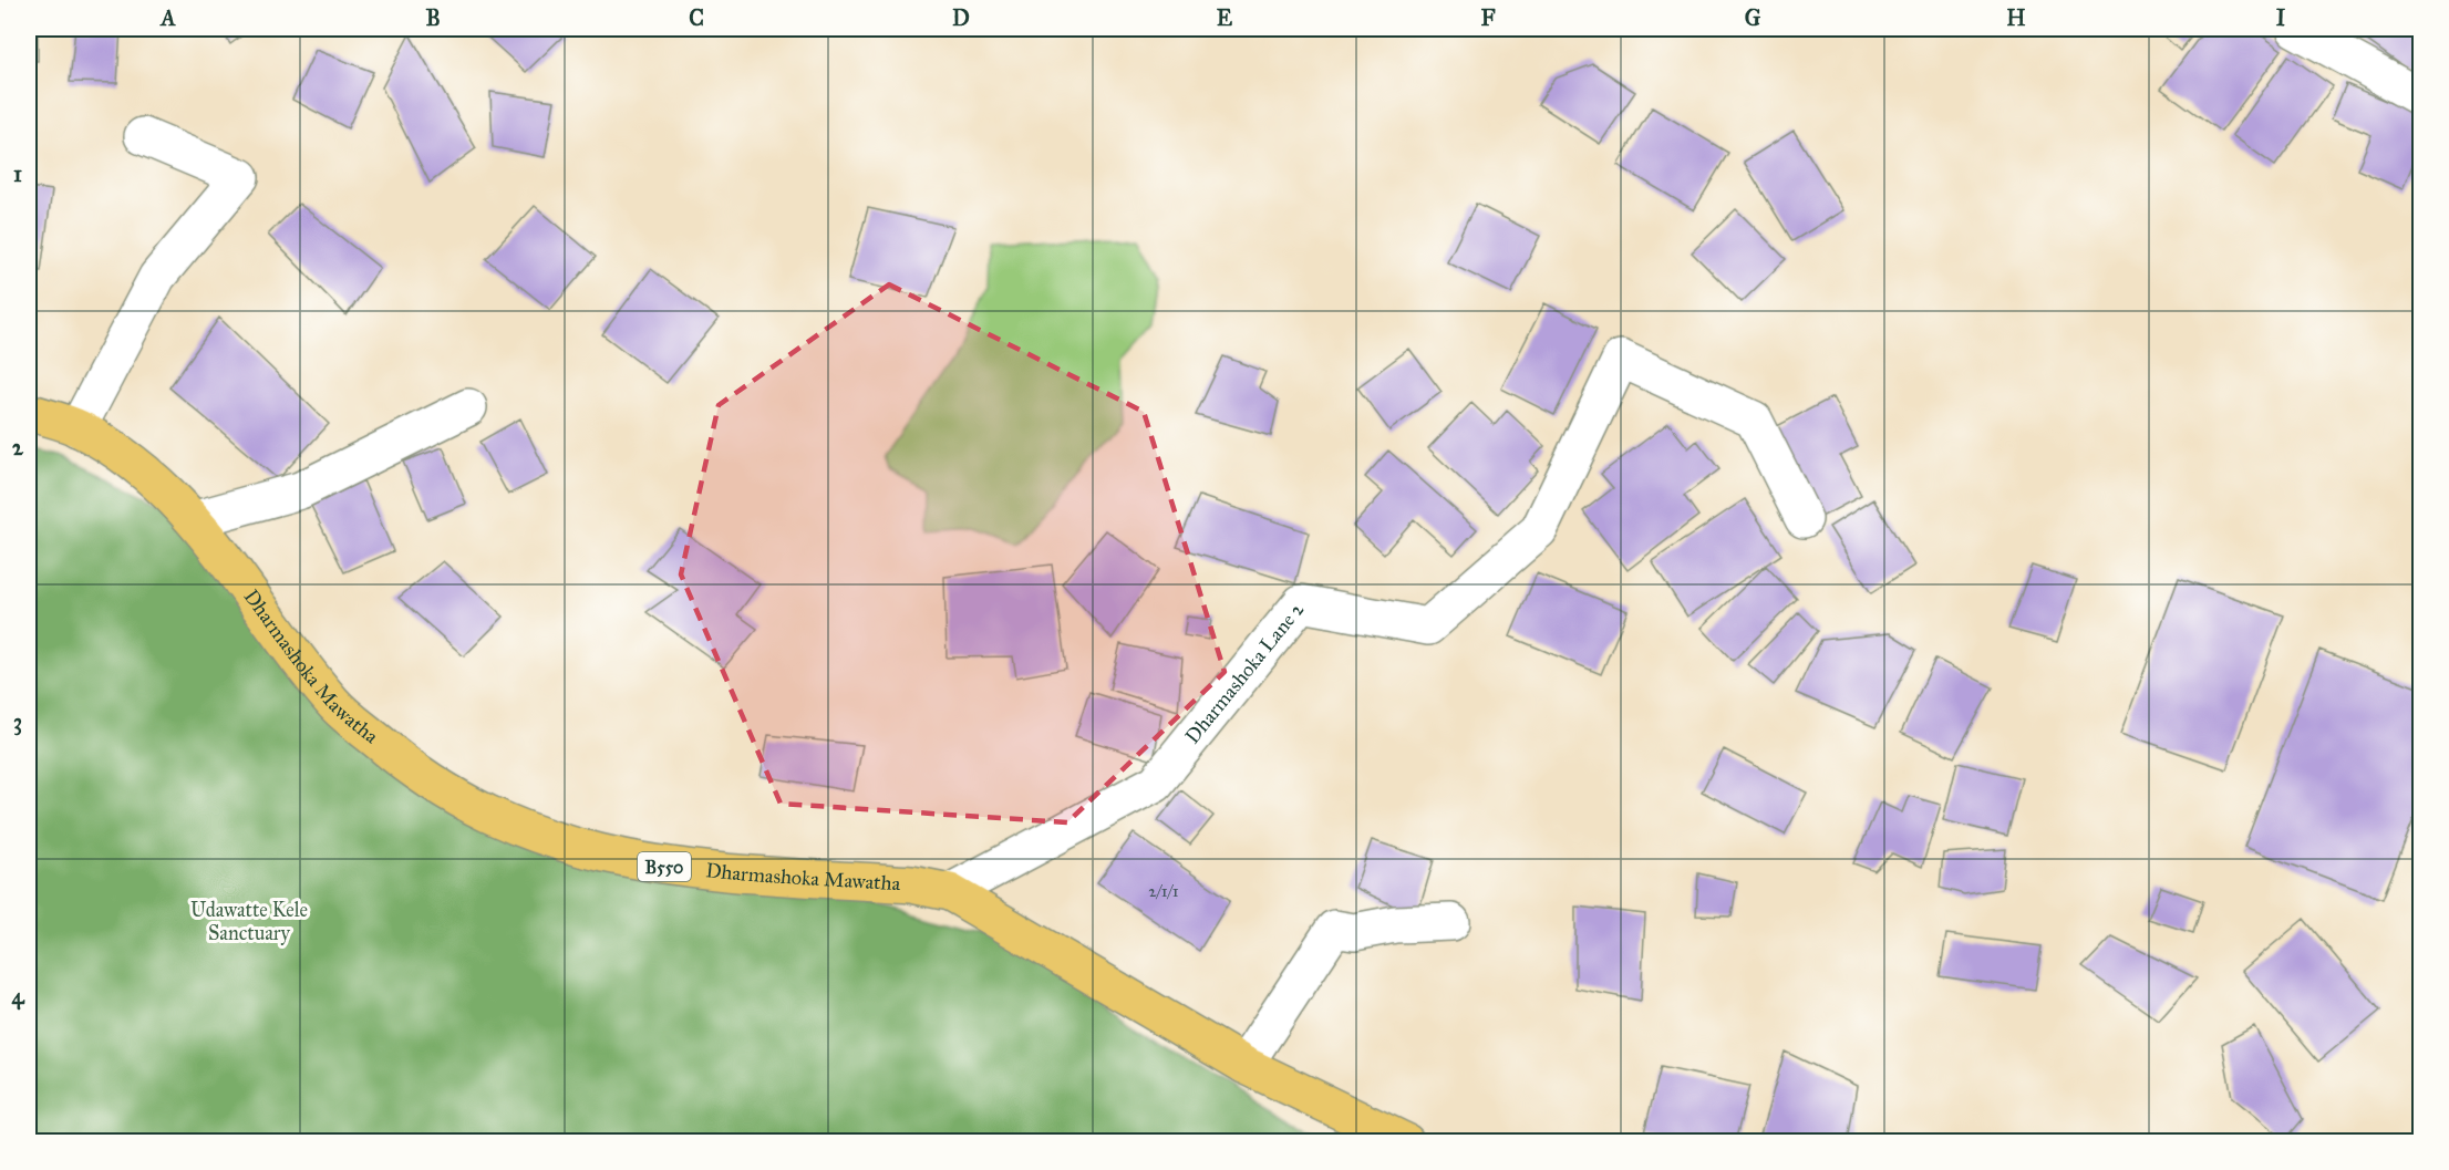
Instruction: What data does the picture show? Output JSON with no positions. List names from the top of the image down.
{
  "streets": {
    "main road": ["Dharmashoka Mawatha", "B550"],
    "street": ["Dharmashoka Lane 2"]
  },
  "crossings": [
    ["Dharmashoka Mawatha", "Dharmashoka Lane 2"]
  ],
  "parks": ["Udawatte Kele Sanctuary"],
  "house_numbers": ["2/1/1"],
  "grid": {
    "columns": [
      "A",
      "B",
      "C",
      "D",
      "E",
      "F",
      "G",
      "H",
      "I"
    ],
    "rows": [
      "1",
      "2",
      "3",
      "4"
    ]
  }
}
